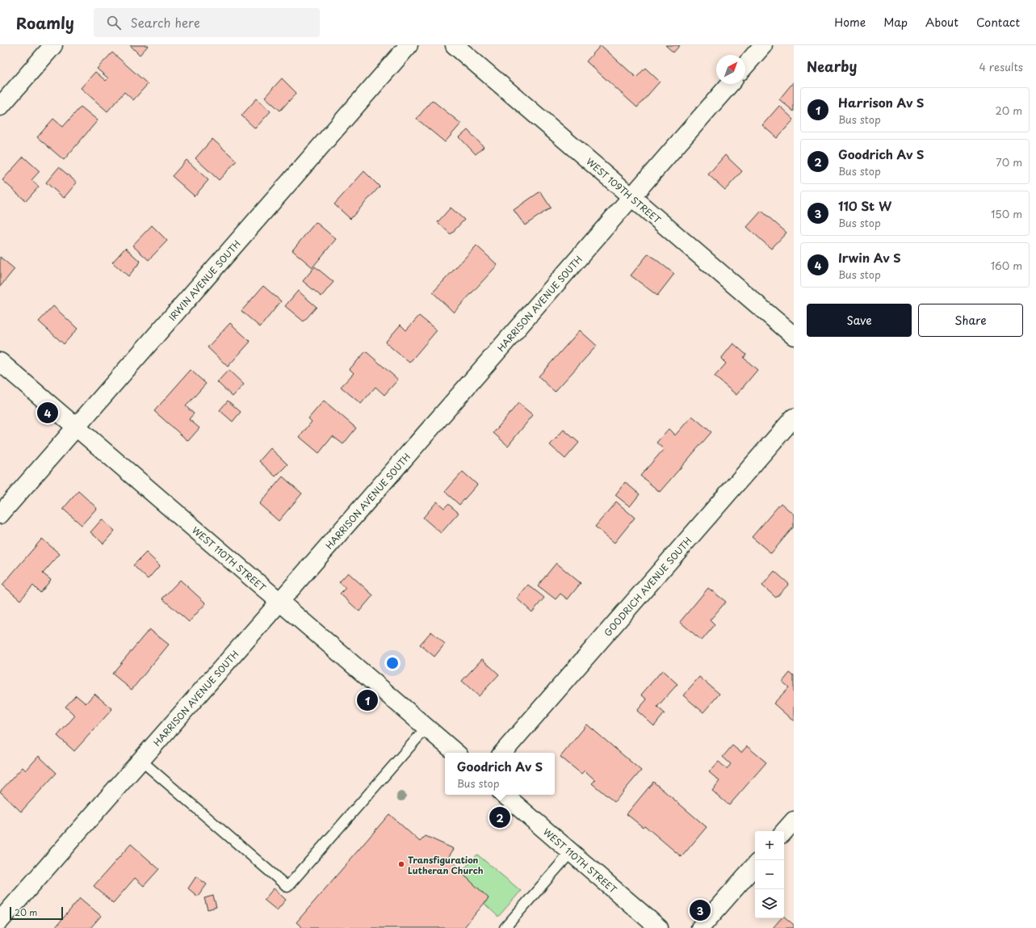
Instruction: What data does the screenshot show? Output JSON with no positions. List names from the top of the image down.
{
  "streets": {
    "street": [
      "WEST 109TH STREET",
      "IRWIN AVENUE SOUTH",
      "HARRISON AVENUE SOUTH",
      "WEST 110TH STREET",
      "GOODRICH AVENUE SOUTH"
    ]
  },
  "crossings": [
    ["WEST 109TH STREET", "HARRISON AVENUE SOUTH"],
    ["IRWIN AVENUE SOUTH", "WEST 110TH STREET"],
    ["HARRISON AVENUE SOUTH", "WEST 110TH STREET"]
  ],
  "places": ["Transfiguration Lutheran Church"],
  "scale_bar": "20 m",
  "north": "top right",
  "page": {
    "header": "Roamly",
    "search": "Search here",
    "nav": [
      "Home",
      "Map",
      "About",
      "Contact"
    ],
    "heading": ["Nearby", "4 results"],
    "list": [
      {
        "mark": "1",
        "name": "Harrison Av S",
        "note": "Bus stop",
        "value": "20 m"
      },
      {
        "mark": "2",
        "name": "Goodrich Av S",
        "note": "Bus stop",
        "value": "70 m"
      },
      {
        "mark": "3",
        "name": "110 St W",
        "note": "Bus stop",
        "value": "150 m"
      },
      {
        "mark": "4",
        "name": "Irwin Av S",
        "note": "Bus stop",
        "value": "160 m"
      }
    ],
    "buttons": ["Save", "Share"],
    "pins": [
      "4",
      "1",
      "2",
      "3"
    ],
    "popup": ["Goodrich Av S", "Bus stop"],
    "map_buttons": ["+", "−"],
    "scale": "20 m"
  }
}
